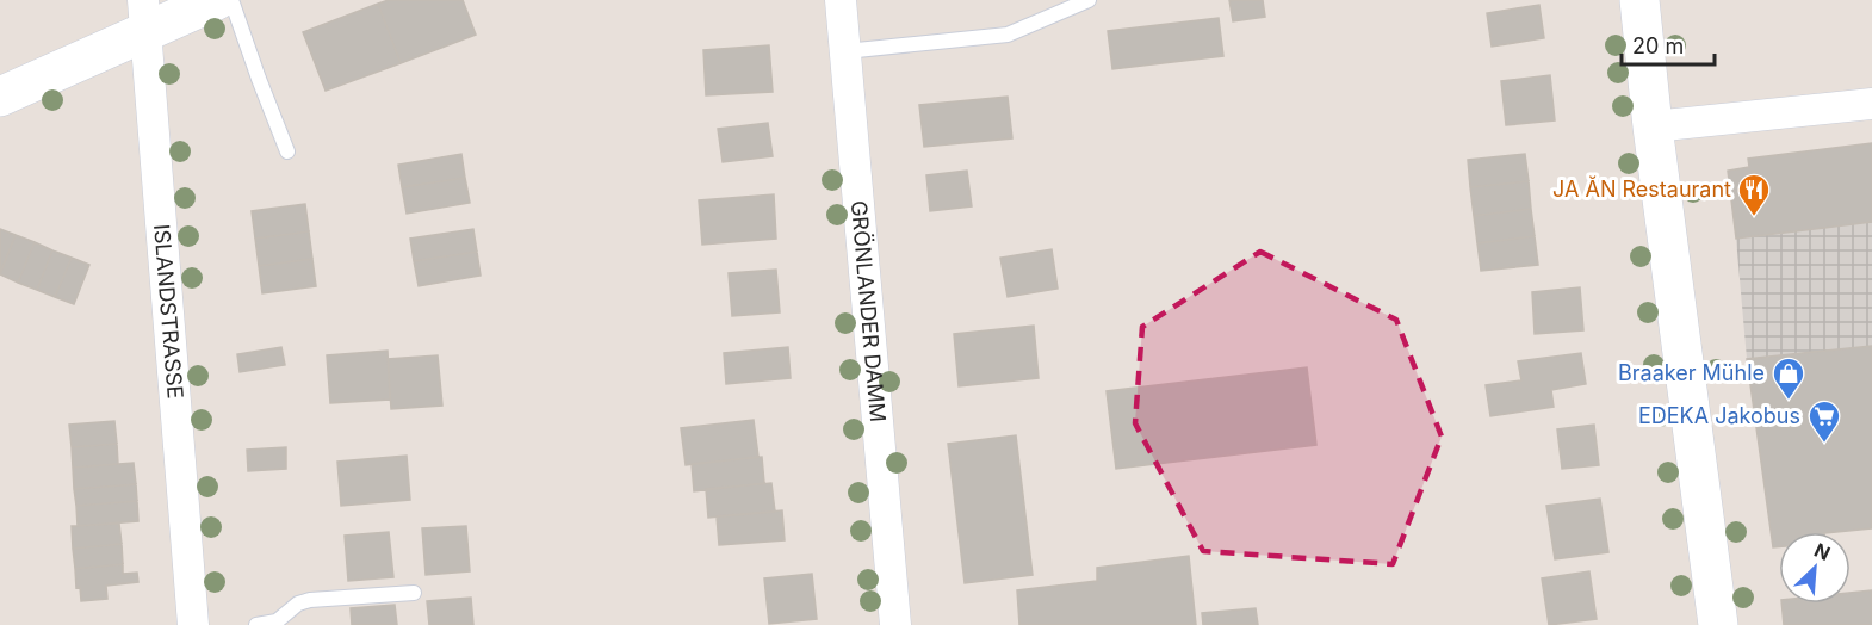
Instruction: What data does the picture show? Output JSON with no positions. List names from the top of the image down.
{
  "streets": {
    "street": ["ISLANDSTRASSE", "GRÖNLANDER DAMM"]
  },
  "places": {
    "restaurant": ["JA ĂN Restaurant"],
    "shop": ["Braaker Mühle"],
    "supermarket": ["EDEKA Jakobus"]
  },
  "scale_bar": "20 m",
  "north": "top right"
}
